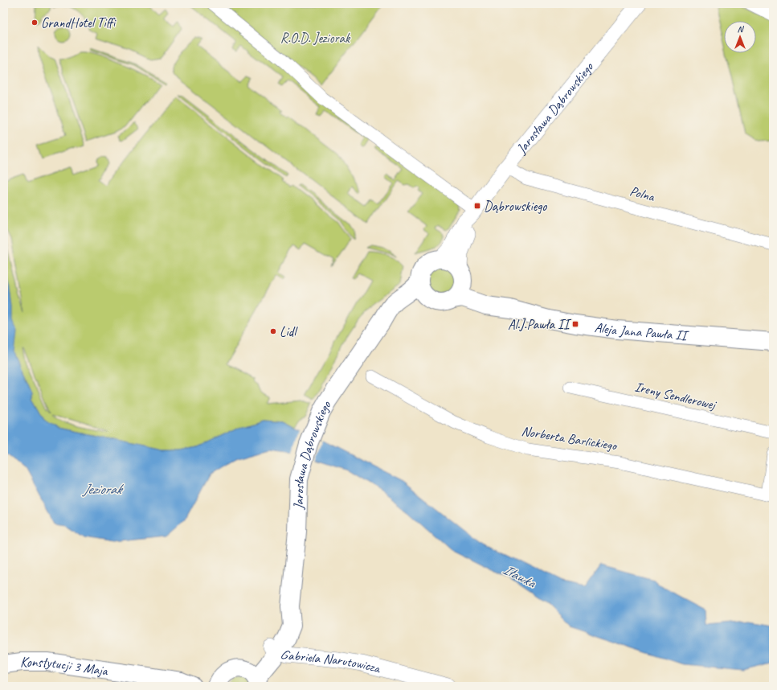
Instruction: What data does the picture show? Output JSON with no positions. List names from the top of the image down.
{
  "streets": {
    "main road": ["Jarosława Dąbrowskiego", "Aleja Jana Pawła II", "Konstytucji 3 Maja"],
    "street": [
      "Polna",
      "Ireny Sendlerowej",
      "Norberta Barlickiego",
      "Gabriela Narutowicza"
    ]
  },
  "crossings": [
    ["Jarosława Dąbrowskiego", "Polna"],
    ["Jarosława Dąbrowskiego", "Aleja Jana Pawła II"],
    ["Jarosława Dąbrowskiego", "Gabriela Narutowicza"]
  ],
  "water": ["Jeziorak", "Iławka"],
  "parks": ["R.O.D. Jeziorak"],
  "places": {
    "other": ["GrandHotel Tiffi", "Lidl"],
    "transit": ["Dąbrowskiego", "Al.J.Pawła II"]
  },
  "north": "top"
}
